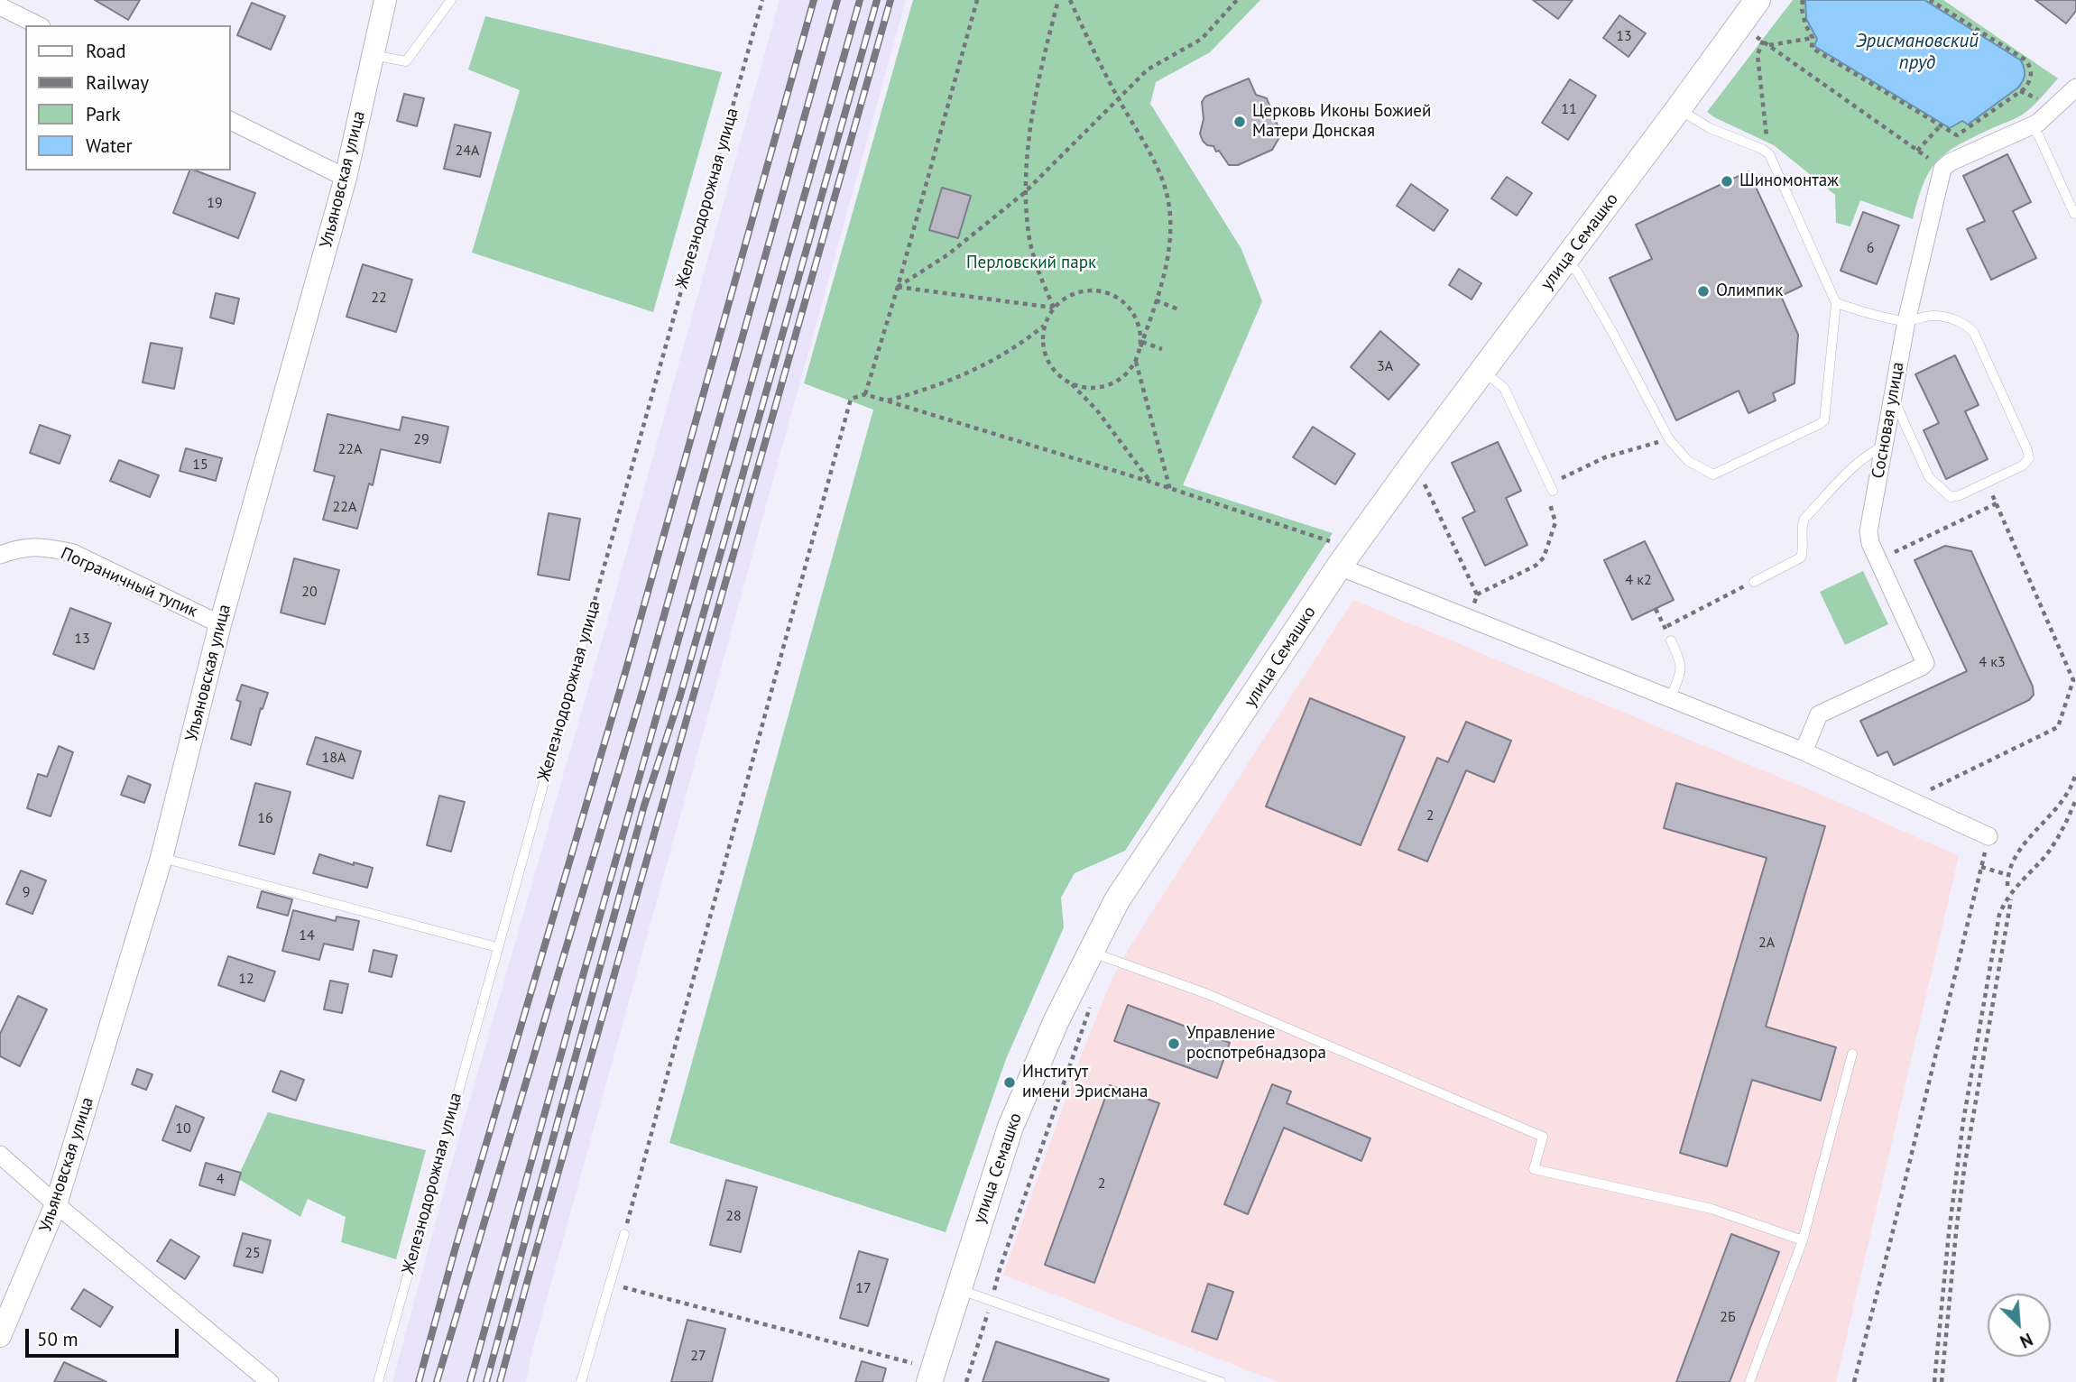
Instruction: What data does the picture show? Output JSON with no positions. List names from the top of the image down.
{
  "streets": {
    "main road": ["улица Семашко"],
    "street": ["Ульяновская улица", "Сосновая улица", "Пограничный тупик"],
    "lane": ["Железнодорожная улица"]
  },
  "crossings": [
    ["Ульяновская улица", "Пограничный тупик"]
  ],
  "water": ["Эрисмановский пруд"],
  "parks": ["Перловский парк"],
  "places": [
    "Церковь Иконы Божией Матери Донская",
    "Шиномонтаж",
    "Олимпик",
    "Управление роспотребнадзора",
    "Институт имени Эрисмана"
  ],
  "house_numbers": [
    "13",
    "11",
    "24А",
    "19",
    "6",
    "22",
    "3А",
    "29",
    "22А",
    "15",
    "22А",
    "4 к2",
    "20",
    "13",
    "4 к3",
    "18А",
    "2",
    "16",
    "9",
    "14",
    "2А",
    "12",
    "10",
    "4",
    "2",
    "28",
    "25",
    "17",
    "2Б",
    "27"
  ],
  "legend": [
    "Road",
    "Railway",
    "Park",
    "Water"
  ],
  "scale_bar": "50 m",
  "north": "bottom right"
}
